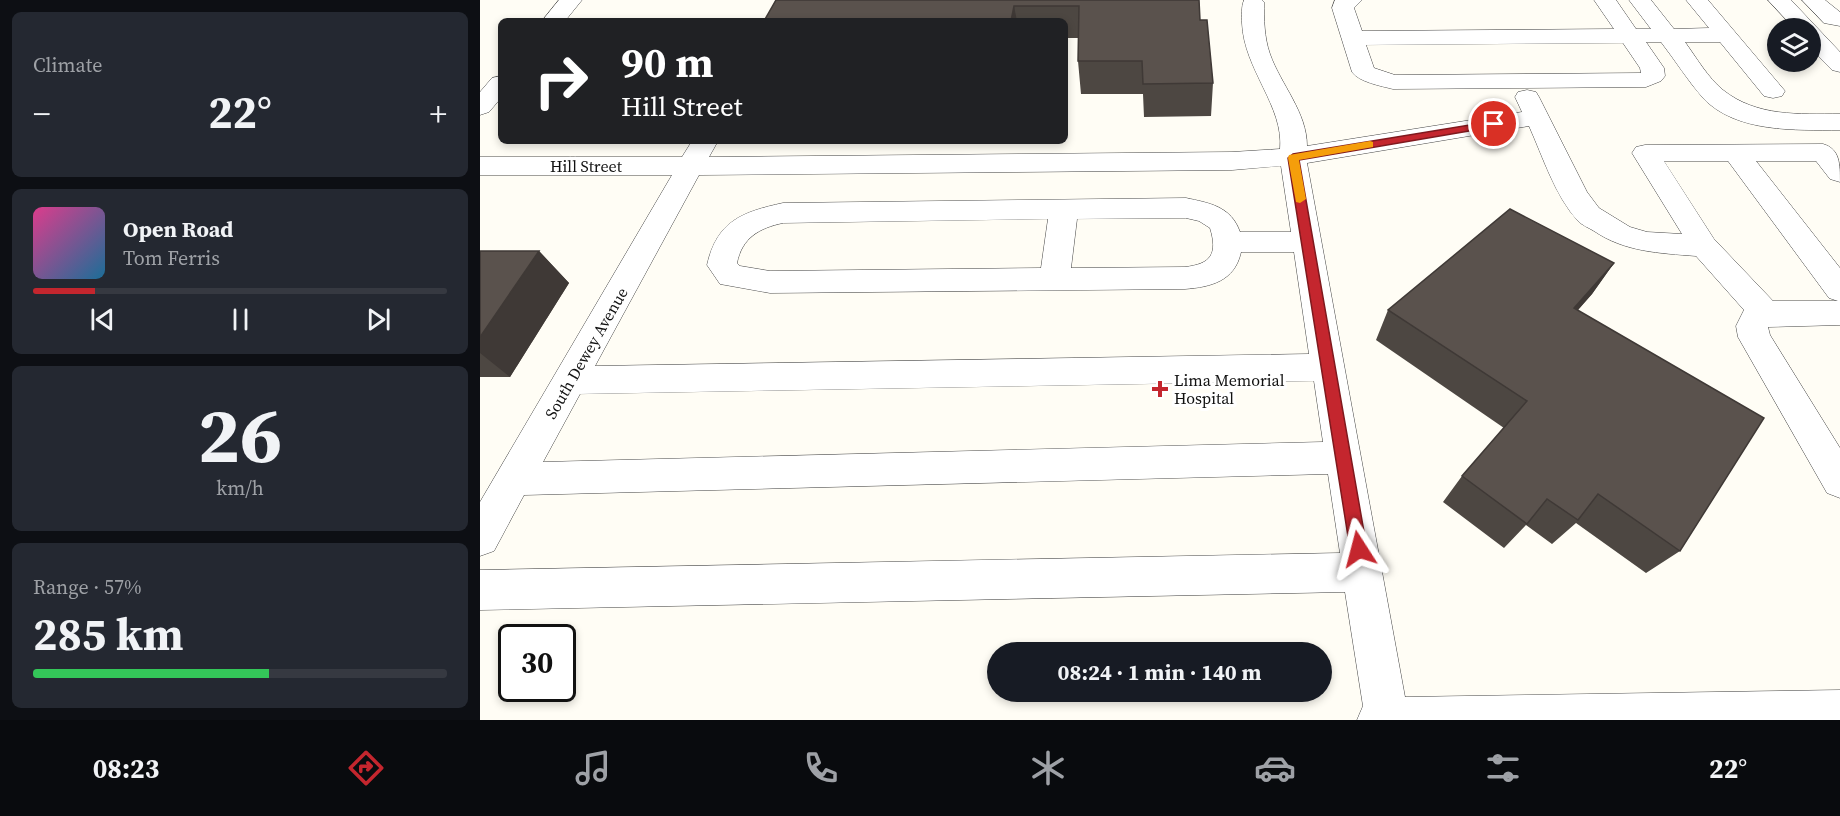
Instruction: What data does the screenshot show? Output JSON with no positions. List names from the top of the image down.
{
  "streets": {
    "street": ["Hill Street", "South Dewey Avenue"]
  },
  "crossings": [
    ["Hill Street", "South Dewey Avenue"]
  ],
  "places": {
    "health": ["Lima Memorial Hospital"]
  },
  "page": {
    "tile": [
      "Climate",
      ["26", "km/h"],
      ["Range · 57%", "285 km"]
    ],
    "turn": ["90 m", "Hill Street"],
    "heat": ["−", "22°", "+"],
    "song": ["Open Road", "Tom Ferris"],
    "limit": "30",
    "trip": "08:24 · 1 min · 140 m",
    "tabs": ["08:23", "22°"]
  }
}
